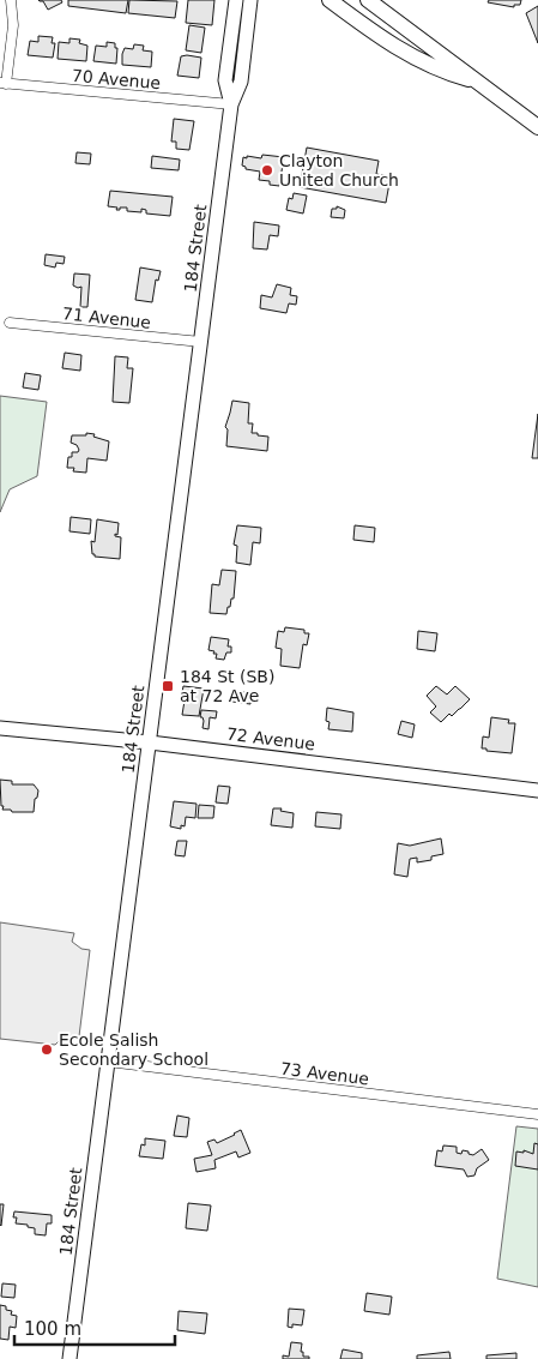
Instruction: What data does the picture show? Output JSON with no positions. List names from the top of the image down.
{
  "streets": {
    "main road": ["184 Street", "72 Avenue"],
    "street": ["70 Avenue", "71 Avenue", "73 Avenue"]
  },
  "crossings": [
    ["70 Avenue", "184 Street"],
    ["184 Street", "71 Avenue"],
    ["184 Street", "72 Avenue"],
    ["184 Street", "73 Avenue"]
  ],
  "places": {
    "other": ["Clayton United Church", "Ecole Salish Secondary School"],
    "transit": ["184 St (SB) at 72 Ave"]
  },
  "scale_bar": "100 m"
}
